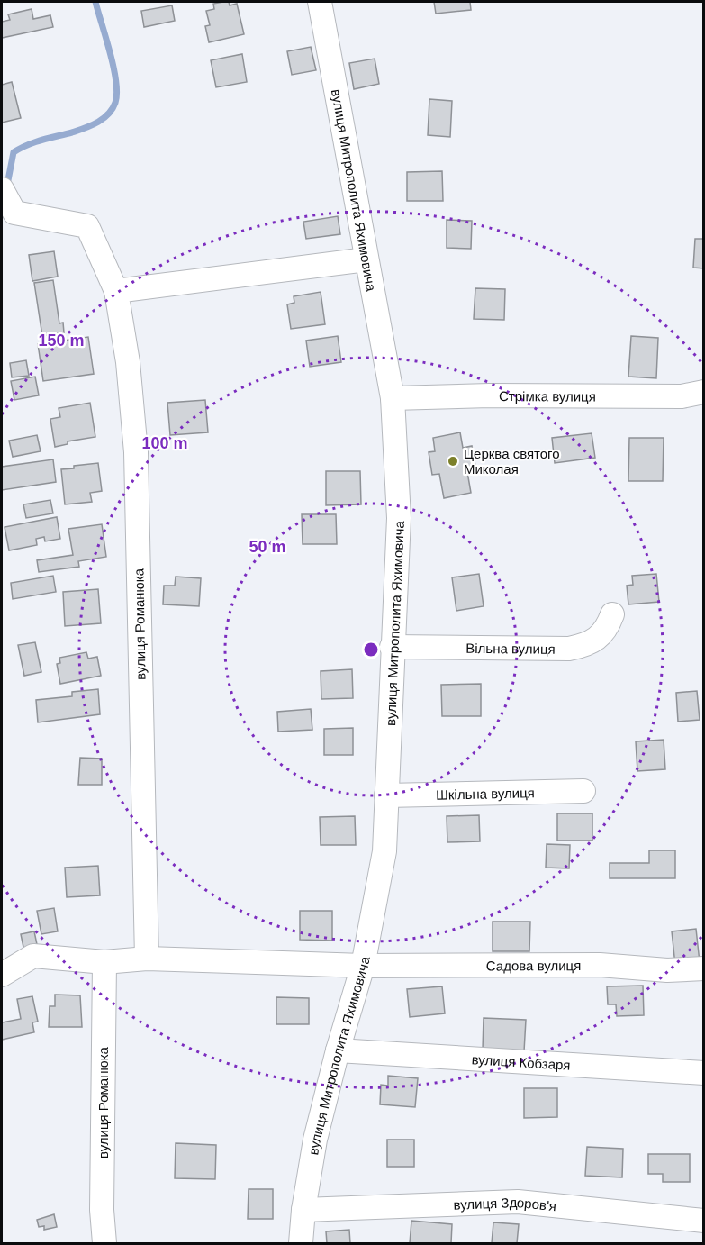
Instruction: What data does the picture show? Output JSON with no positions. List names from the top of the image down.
{
  "streets": {
    "street": [
      "вулиця Митрополита Яхимовича",
      "Стрімка вулиця",
      "вулиця Романюка",
      "Вільна вулиця",
      "Шкільна вулиця",
      "Садова вулиця",
      "вулиця Кобзаря",
      "вулиця Здоров'я"
    ]
  },
  "crossings": [
    ["вулиця Митрополита Яхимовича", "Стрімка вулиця"],
    ["вулиця Митрополита Яхимовича", "Вільна вулиця"],
    ["вулиця Митрополита Яхимовича", "Шкільна вулиця"],
    ["вулиця Митрополита Яхимовича", "Садова вулиця"],
    ["вулиця Митрополита Яхимовича", "вулиця Кобзаря"],
    ["вулиця Митрополита Яхимовича", "вулиця Здоров'я"]
  ],
  "places": ["Церква святого Миколая"],
  "rings": ["150 m", "100 m", "50 m"]
}
